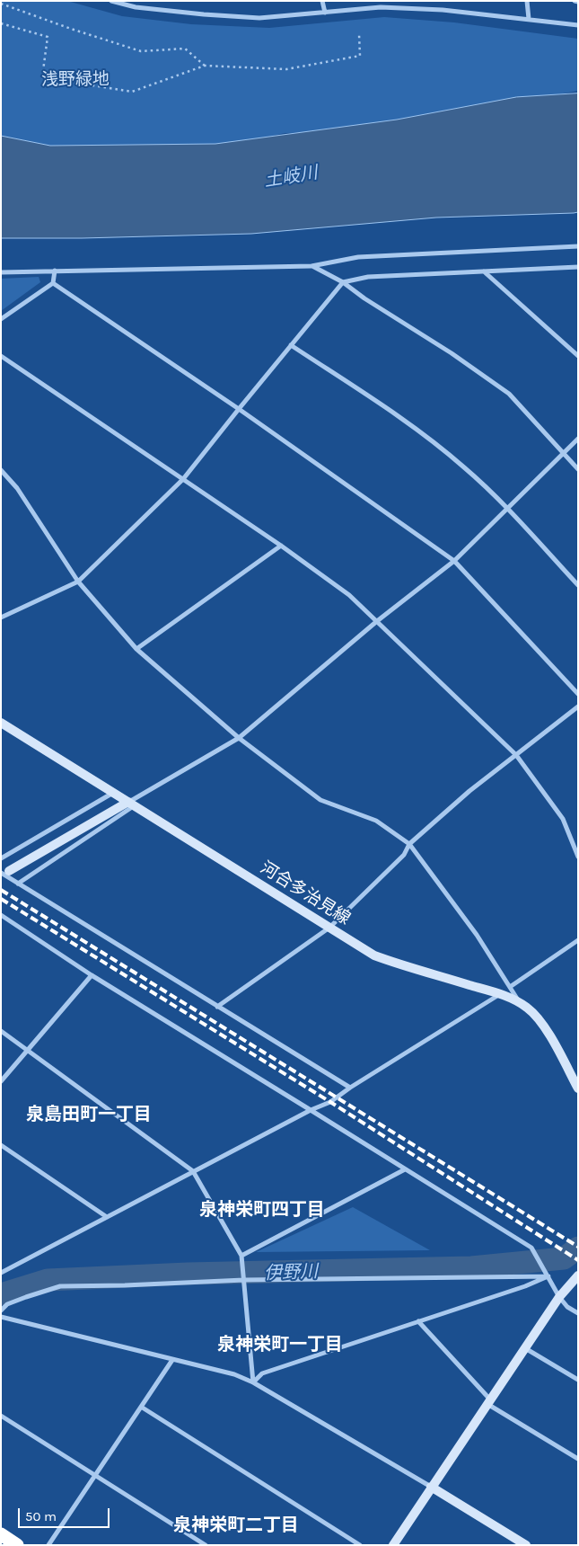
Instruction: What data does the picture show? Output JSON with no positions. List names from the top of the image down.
{
  "streets": {
    "main road": ["河合多治見線"]
  },
  "districts": [
    "泉島田町一丁目",
    "泉神栄町四丁目",
    "泉神栄町一丁目",
    "泉神栄町二丁目"
  ],
  "water": ["土岐川", "伊野川"],
  "parks": ["浅野緑地"],
  "scale_bar": "50 m"
}
